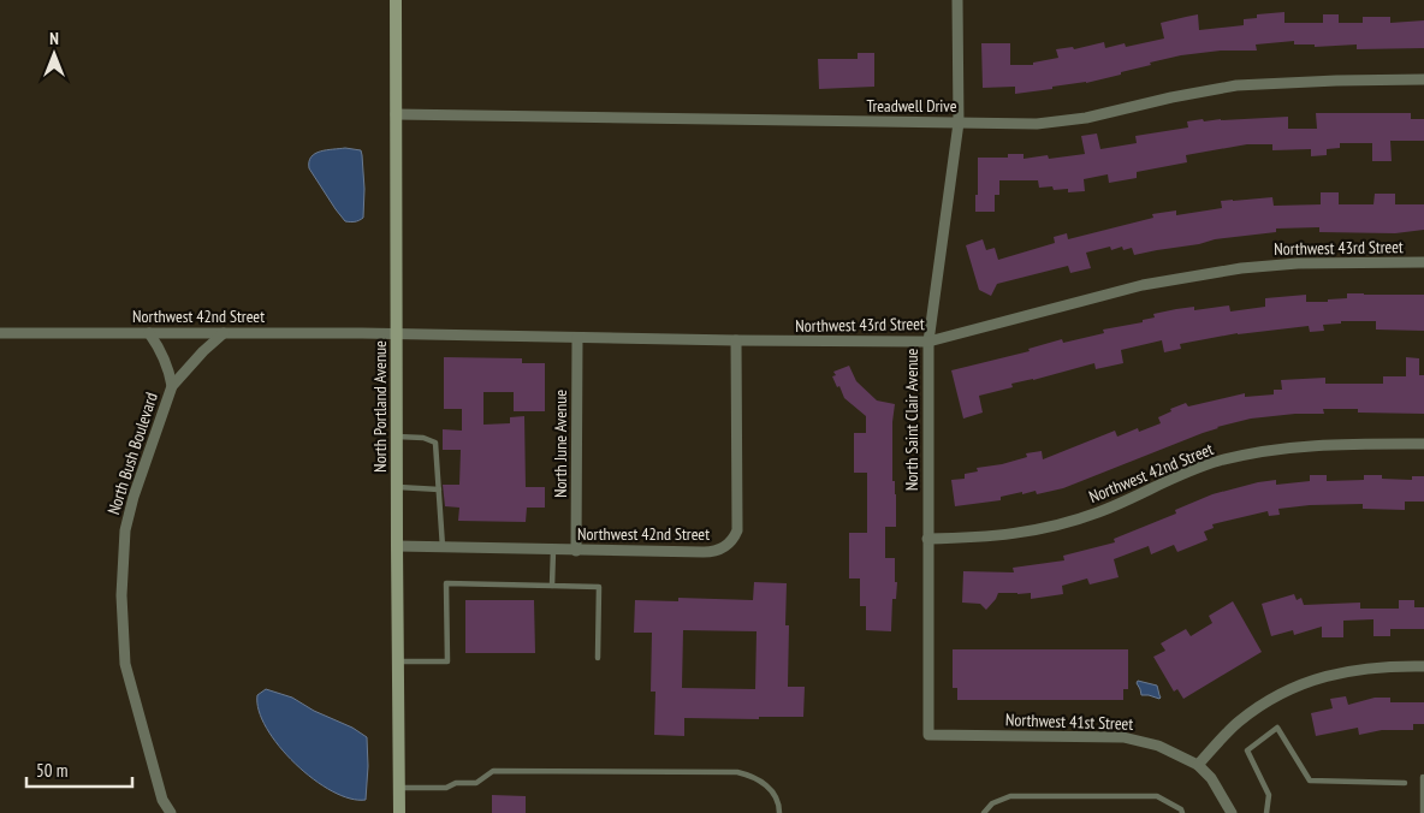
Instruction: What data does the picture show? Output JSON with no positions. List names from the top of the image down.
{
  "streets": {
    "main road": ["North Portland Avenue"],
    "street": [
      "Treadwell Drive",
      "Northwest 43rd Street",
      "Northwest 42nd Street",
      "North Saint Clair Avenue",
      "North June Avenue",
      "North Bush Boulevard",
      "Northwest 41st Street"
    ]
  },
  "crossings": [
    ["Treadwell Drive", "North Portland Avenue"],
    ["Treadwell Drive", "North Saint Clair Avenue"],
    ["Northwest 43rd Street", "Northwest 42nd Street"],
    ["Northwest 43rd Street", "North Portland Avenue"],
    ["Northwest 43rd Street", "North Saint Clair Avenue"],
    ["Northwest 43rd Street", "North June Avenue"],
    ["Northwest 42nd Street", "North Portland Avenue"],
    ["Northwest 42nd Street", "North Saint Clair Avenue"],
    ["Northwest 42nd Street", "North June Avenue"],
    ["Northwest 42nd Street", "North Bush Boulevard"],
    ["North Saint Clair Avenue", "Northwest 41st Street"]
  ],
  "scale_bar": "50 m",
  "north": "top"
}
